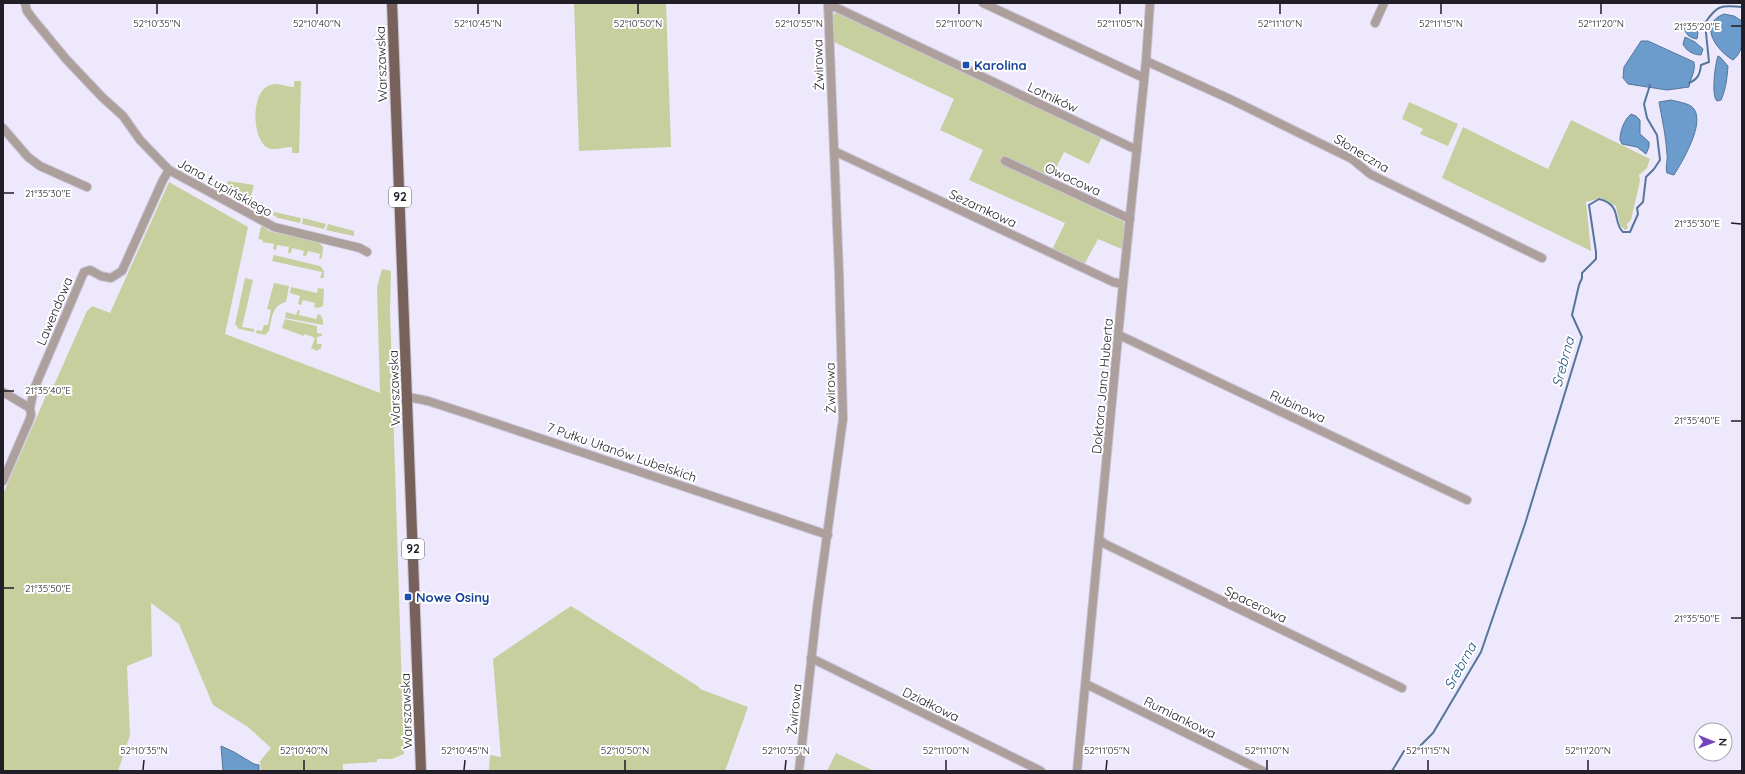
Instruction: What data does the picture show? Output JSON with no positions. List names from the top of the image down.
{
  "streets": {
    "main road": ["Warszawska", "92"],
    "street": [
      "Żwirowa",
      "Lotników",
      "Słoneczna",
      "Owocowa",
      "Jana Łupińskiego",
      "Sezamkowa",
      "Lawendowa",
      "Doktora Jana Huberta",
      "Rubinowa",
      "7 Pułku Ułanów Lubelskich",
      "Spacerowa",
      "Działkowa",
      "Rumiankowa"
    ]
  },
  "crossings": [
    ["Warszawska", "7 Pułku Ułanów Lubelskich"],
    ["Żwirowa", "Lotników"],
    ["Żwirowa", "Sezamkowa"],
    ["Żwirowa", "7 Pułku Ułanów Lubelskich"],
    ["Żwirowa", "Działkowa"],
    ["Lotników", "Doktora Jana Huberta"],
    ["Słoneczna", "Doktora Jana Huberta"],
    ["Owocowa", "Doktora Jana Huberta"],
    ["Jana Łupińskiego", "Lawendowa"],
    ["Sezamkowa", "Doktora Jana Huberta"],
    ["Doktora Jana Huberta", "Rubinowa"],
    ["Doktora Jana Huberta", "Spacerowa"],
    ["Doktora Jana Huberta", "Rumiankowa"]
  ],
  "water": ["Srebrna"],
  "places": {
    "transit": ["Karolina", "Nowe Osiny"]
  },
  "north": "right",
  "coordinates": [
    "52°10'45\"N",
    "52°10'50\"N",
    "52°10'55\"N",
    "52°11'00\"N",
    "52°11'05\"N",
    "52°11'10\"N",
    "52°11'15\"N",
    "52°11'20\"N",
    "52°10'35\"N",
    "52°10'40\"N",
    "21°35'20\"E",
    "21°35'30\"E",
    "21°35'40\"E",
    "21°35'50\"E"
  ]
}
